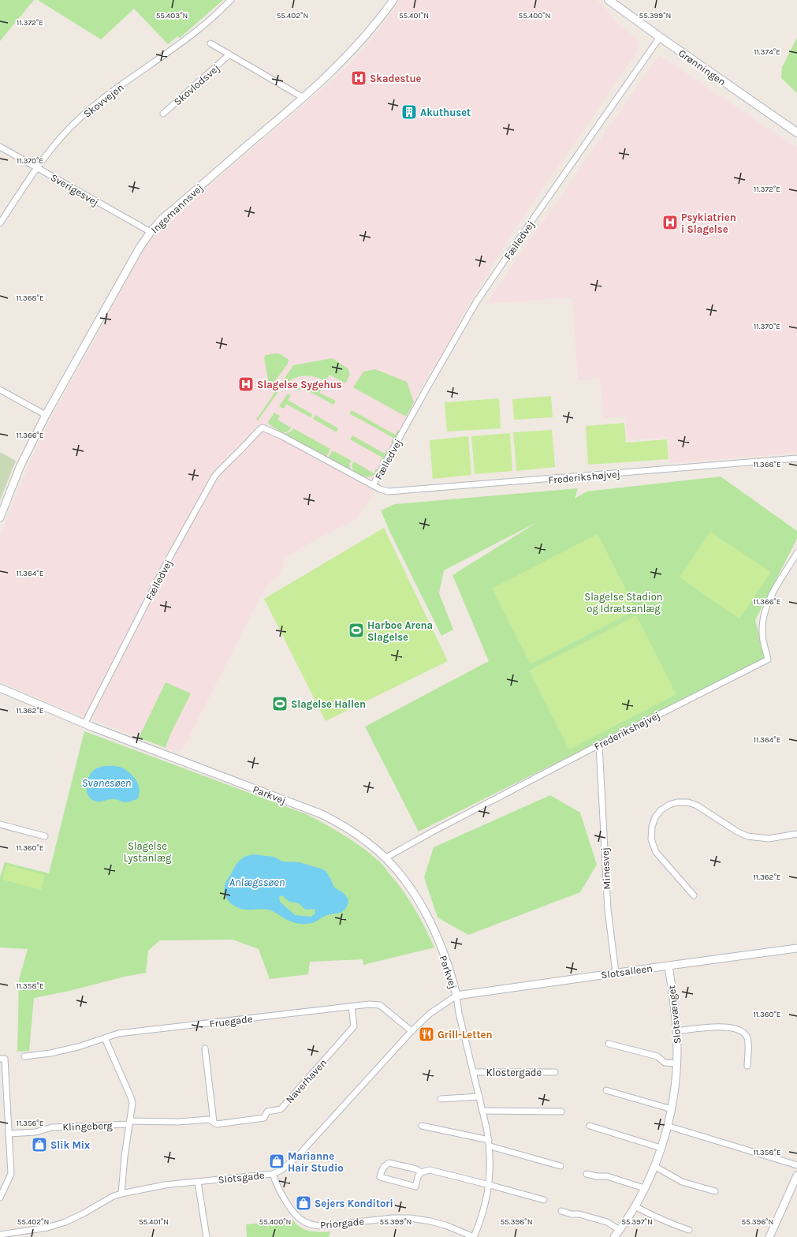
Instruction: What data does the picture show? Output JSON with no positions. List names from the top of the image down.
{
  "streets": {
    "main road": ["Grønningen"],
    "street": [
      "Skovlodsvej",
      "Skovvejen",
      "Sverigesvej",
      "Ingemannsvej",
      "Fælledvej",
      "Frederikshøjvej",
      "Parkvej",
      "Minesvej",
      "Slotsalleen",
      "Slotsvænget",
      "Fruegade",
      "Klostergade",
      "Naverhaven",
      "Klingeberg",
      "Slotsgade",
      "Priorgade"
    ]
  },
  "crossings": [
    ["Grønningen", "Fælledvej"],
    ["Skovlodsvej", "Ingemannsvej"],
    ["Skovvejen", "Sverigesvej"],
    ["Sverigesvej", "Ingemannsvej"],
    ["Fælledvej", "Frederikshøjvej"],
    ["Fælledvej", "Parkvej"],
    ["Frederikshøjvej", "Parkvej"],
    ["Frederikshøjvej", "Minesvej"],
    ["Parkvej", "Slotsalleen"],
    ["Parkvej", "Klostergade"],
    ["Parkvej", "Slotsgade"],
    ["Minesvej", "Slotsalleen"],
    ["Slotsalleen", "Slotsvænget"],
    ["Slotsalleen", "Klostergade"],
    ["Slotsalleen", "Slotsgade"],
    ["Fruegade", "Naverhaven"],
    ["Fruegade", "Slotsgade"],
    ["Klostergade", "Slotsgade"],
    ["Klostergade", "Priorgade"],
    ["Naverhaven", "Klingeberg"],
    ["Slotsgade", "Priorgade"]
  ],
  "water": ["Svanesøen", "Anlægssøen"],
  "parks": ["Slagelse Stadion og Idrætsanlæg", "Slagelse Lystanlæg"],
  "places": {
    "hospital": ["Skadestue", "Psykiatrien i Slagelse", "Slagelse Sygehus"],
    "building": ["Akuthuset"],
    "sports": ["Harboe Arena Slagelse", "Slagelse Hallen"],
    "restaurant": ["Grill-Letten"],
    "shop": ["Slik Mix", "Marianne Hair Studio", "Sejers Konditori"]
  },
  "coordinates": [
    "55.403°N",
    "55.402°N",
    "55.401°N",
    "55.400°N",
    "55.399°N",
    "11.372°E",
    "11.374°E",
    "11.370°E",
    "11.368°E",
    "11.366°E",
    "11.364°E",
    "11.362°E",
    "11.360°E",
    "11.358°E",
    "11.356°E",
    "55.398°N",
    "55.397°N",
    "55.396°N"
  ]
}
